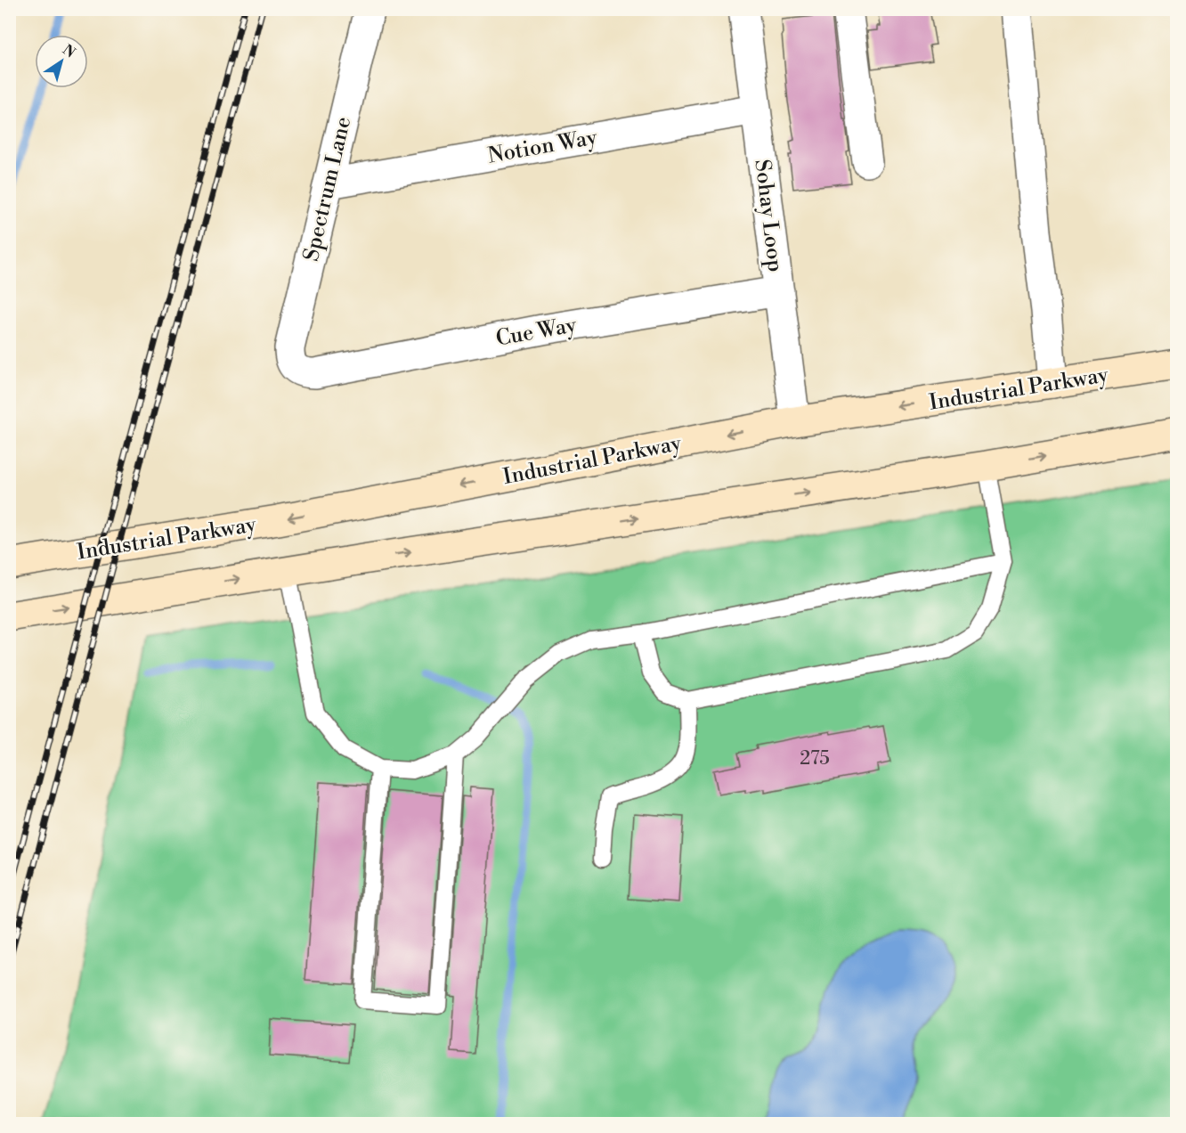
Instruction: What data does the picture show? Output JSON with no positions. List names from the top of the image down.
{
  "streets": {
    "main road": ["Industrial Parkway"],
    "street": [
      "Notion Way",
      "Spectrum Lane",
      "Sohay Loop",
      "Cue Way"
    ]
  },
  "crossings": [
    ["Notion Way", "Spectrum Lane"],
    ["Notion Way", "Sohay Loop"],
    ["Spectrum Lane", "Cue Way"],
    ["Sohay Loop", "Cue Way"],
    ["Sohay Loop", "Industrial Parkway"]
  ],
  "house_numbers": ["275"],
  "north": "top right"
}
